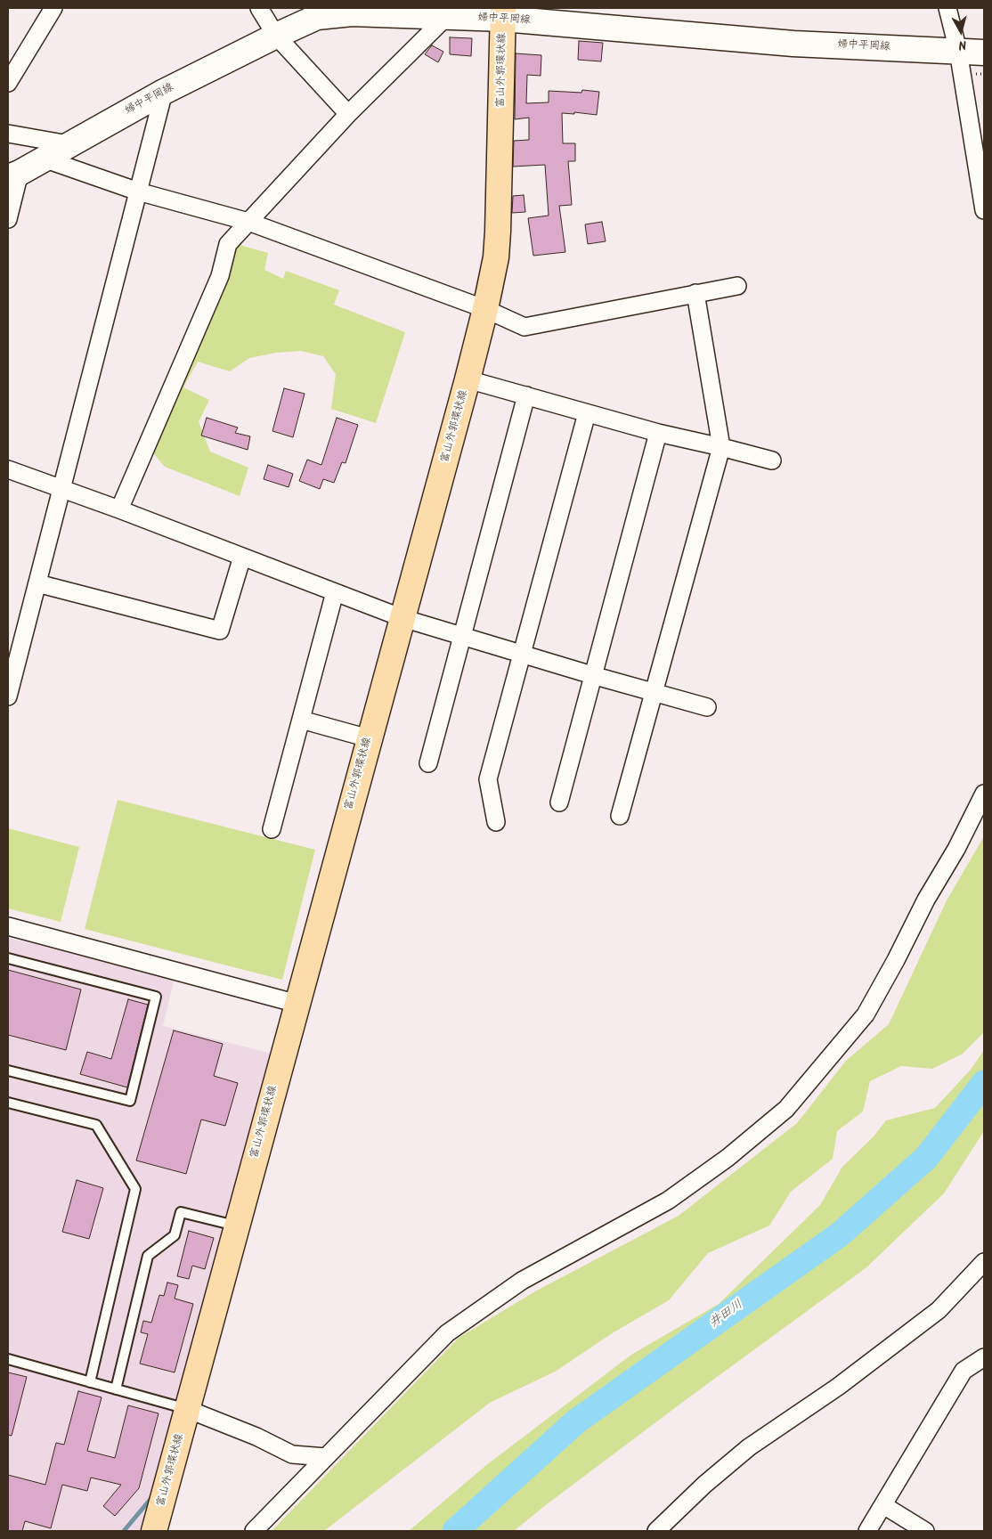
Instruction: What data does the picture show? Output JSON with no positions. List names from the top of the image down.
{
  "streets": {
    "main road": ["婦中平岡線", "富山外郭環状線"]
  },
  "crossings": [
    ["婦中平岡線", "富山外郭環状線"]
  ],
  "water": ["井田川"],
  "north": "bottom"
}
